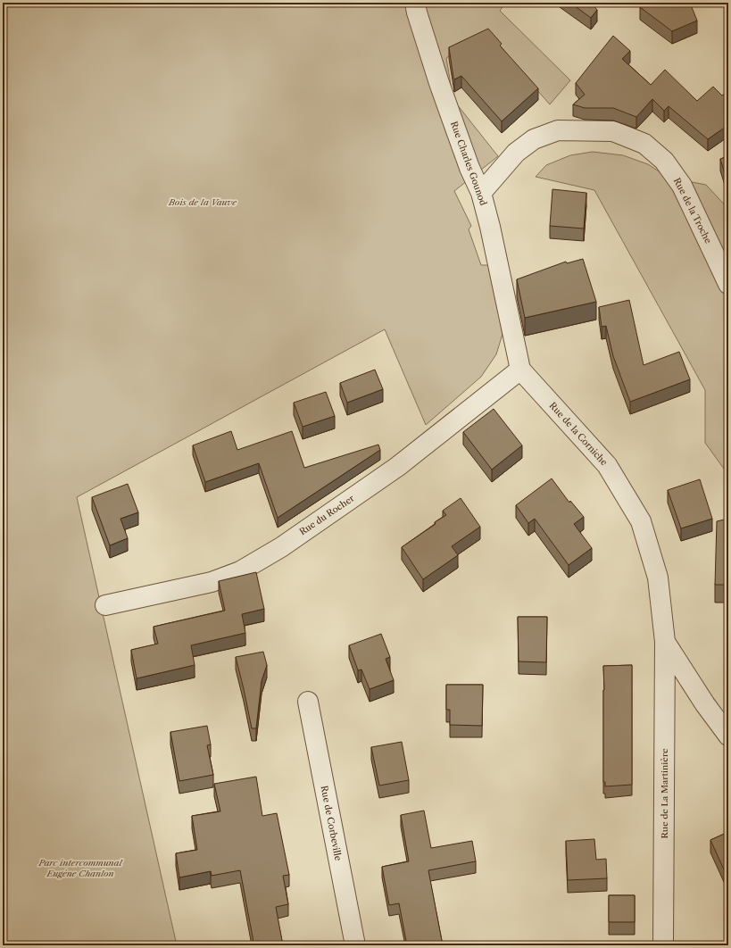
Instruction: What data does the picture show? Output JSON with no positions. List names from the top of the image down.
{
  "streets": {
    "street": [
      "Rue Charles Gounod",
      "Rue de la Troche",
      "Rue de la Corniche",
      "Rue du Rocher",
      "Rue de La Martinière",
      "Rue de Corbeville"
    ]
  },
  "crossings": [
    ["Rue Charles Gounod", "Rue de la Troche"],
    ["Rue Charles Gounod", "Rue de la Corniche"],
    ["Rue Charles Gounod", "Rue du Rocher"],
    ["Rue de la Corniche", "Rue du Rocher"],
    ["Rue de la Corniche", "Rue de La Martinière"]
  ],
  "parks": ["Bois de la Vauve", "Parc intercommunal Eugène Chanlon"]
}
